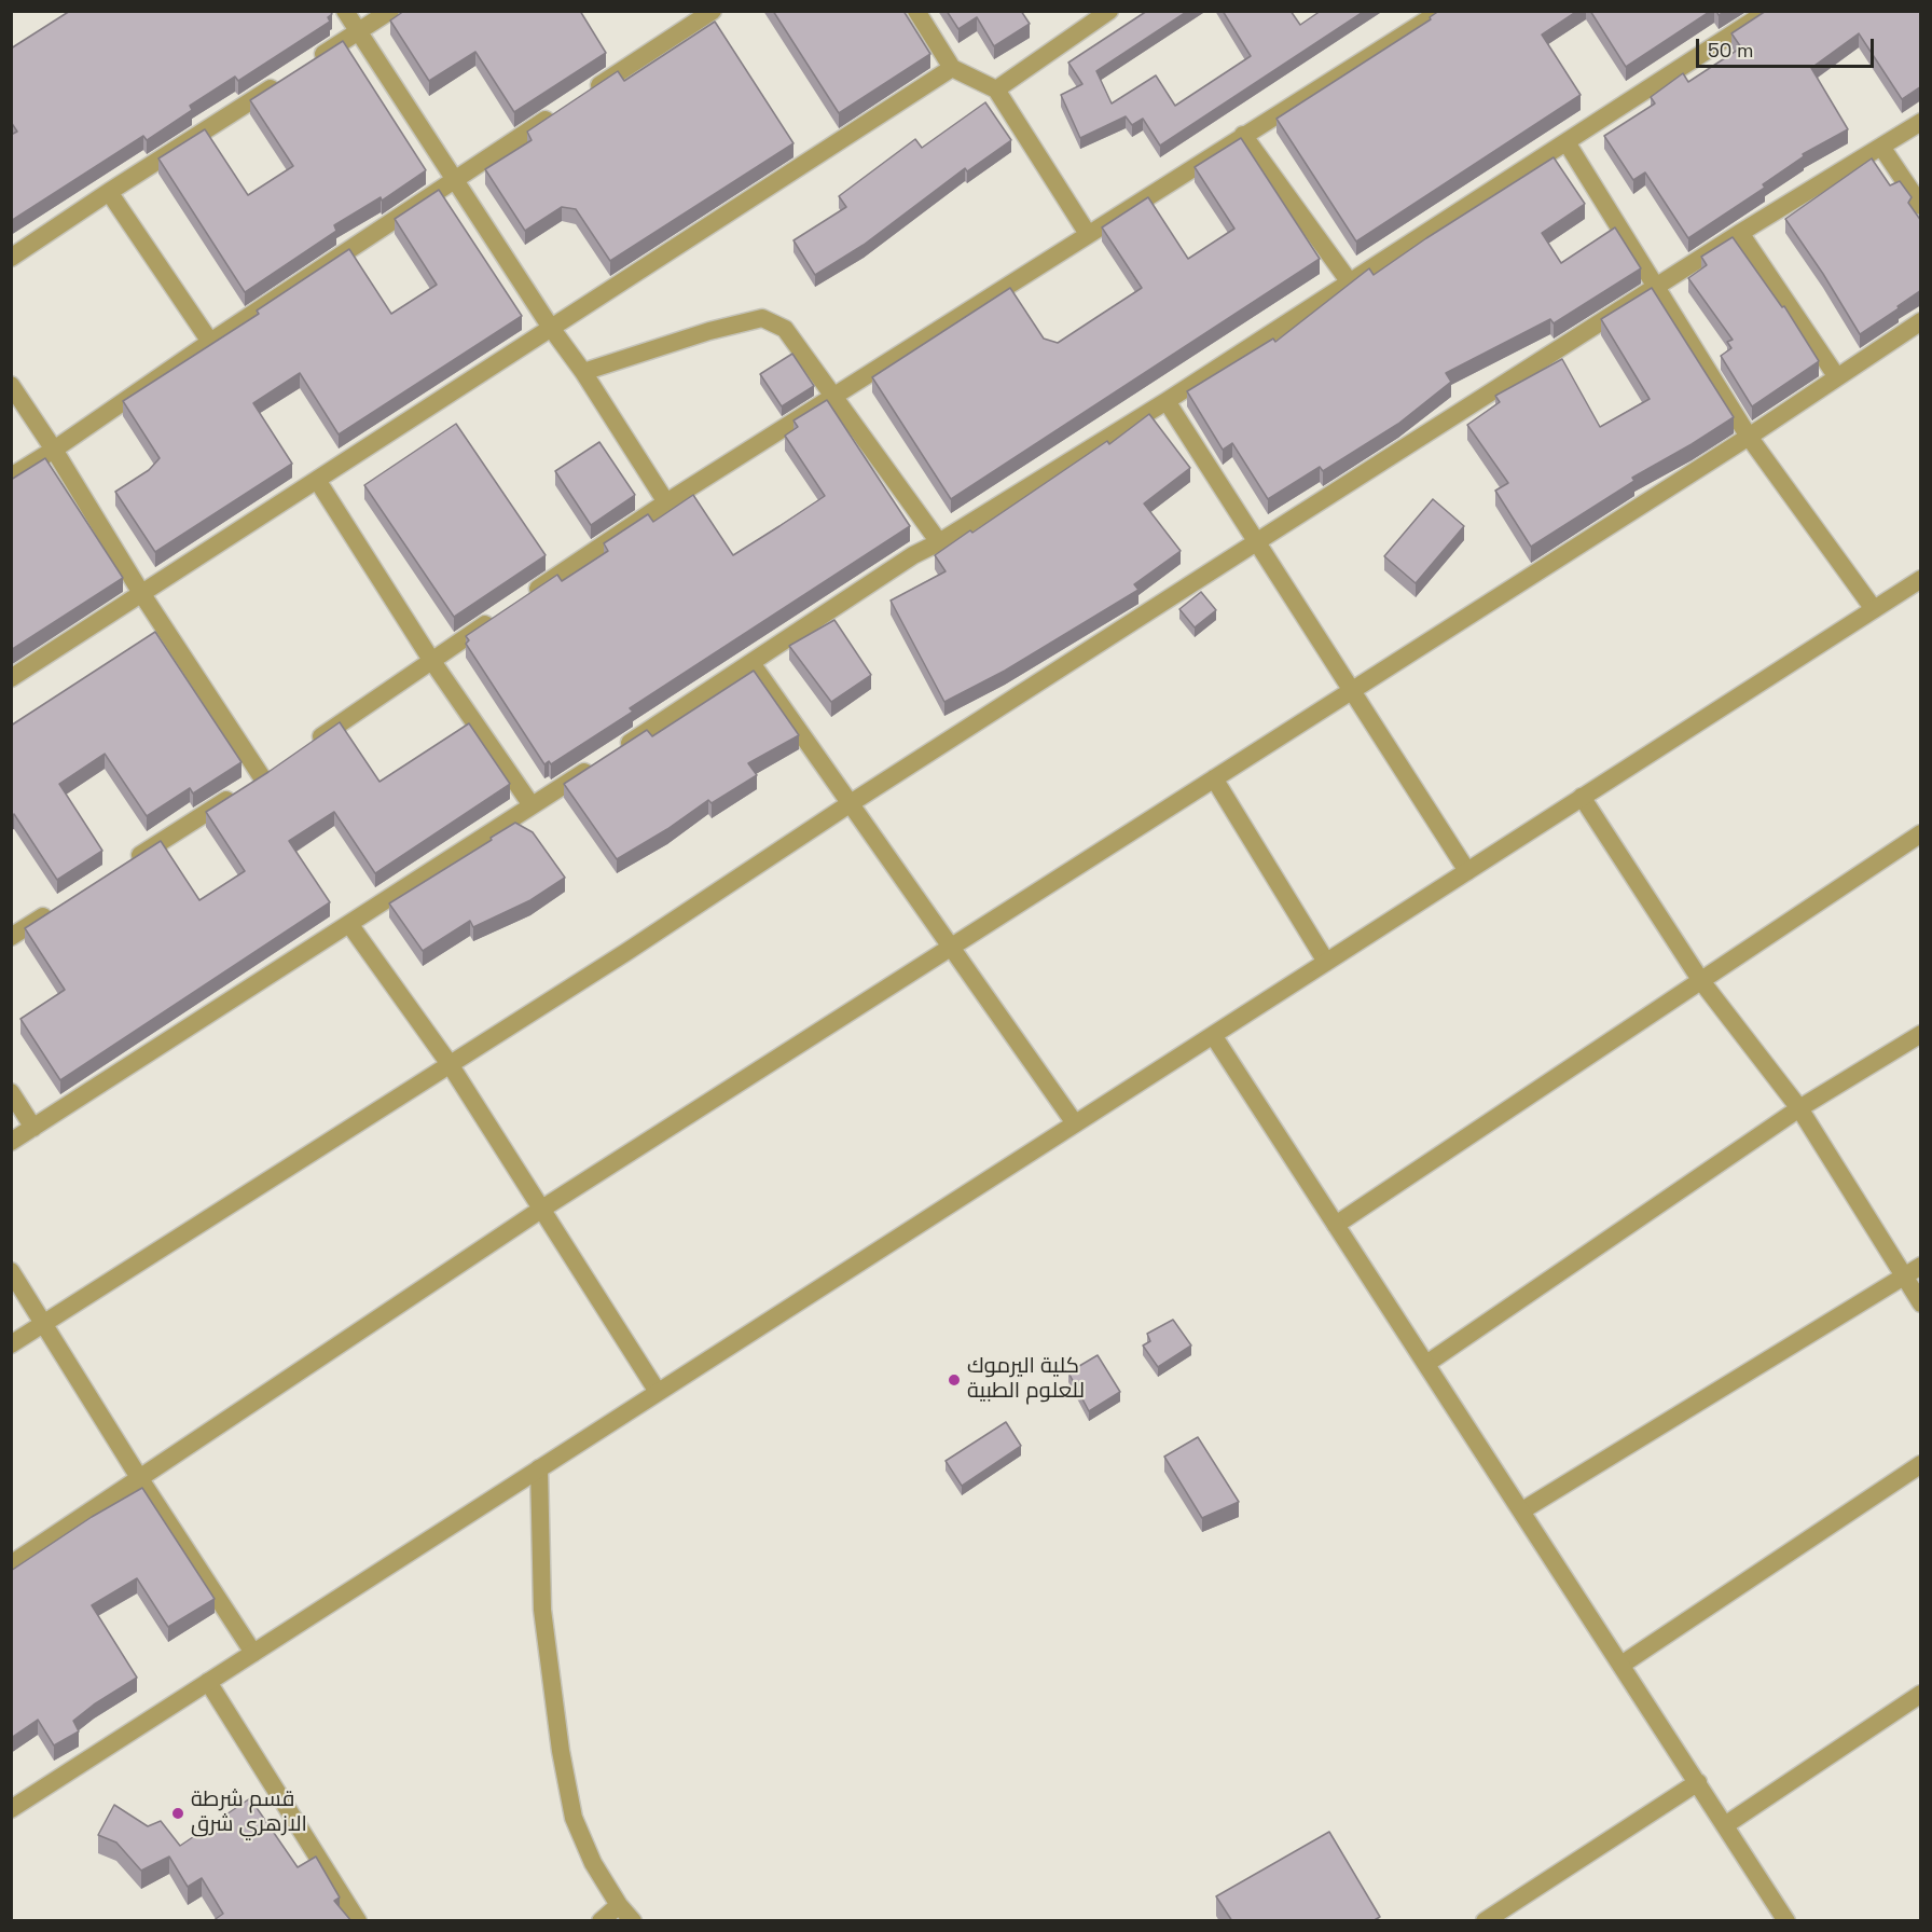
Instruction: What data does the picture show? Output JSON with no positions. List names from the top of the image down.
{
  "places": ["كلية اليرموك للعلوم الطبية", "قسم شرطة الازهري شرق"],
  "scale_bar": "50 m"
}
